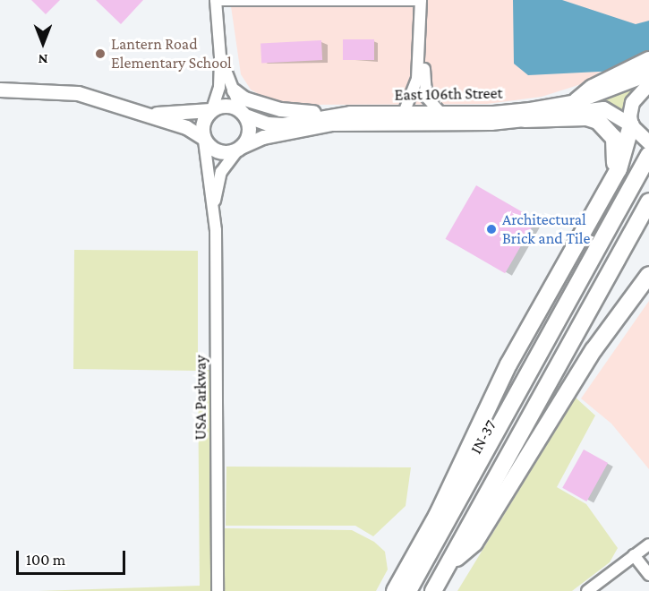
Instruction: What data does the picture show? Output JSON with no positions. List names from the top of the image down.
{
  "streets": {
    "highway": ["IN-37"],
    "main road": ["East 106th Street"],
    "street": ["USA Parkway"]
  },
  "crossings": [
    ["East 106th Street", "USA Parkway"]
  ],
  "places": ["Lantern Road Elementary School", "Architectural Brick and Tile"],
  "scale_bar": "100 m",
  "north": "bottom"
}
